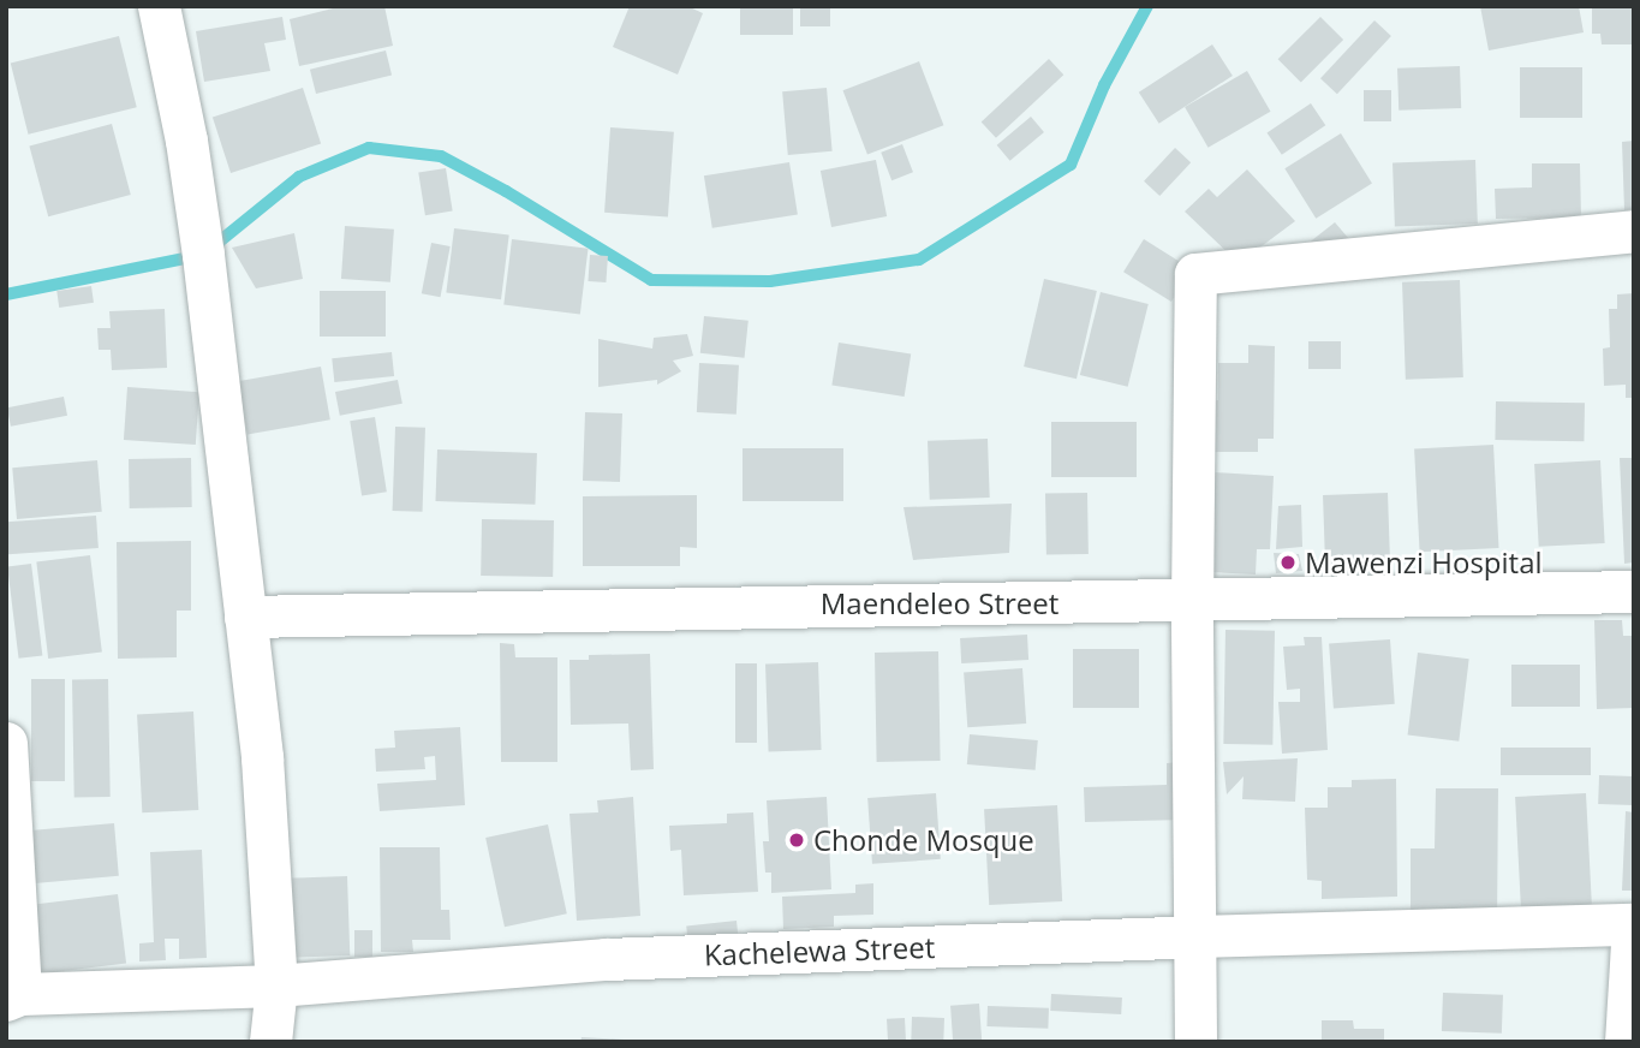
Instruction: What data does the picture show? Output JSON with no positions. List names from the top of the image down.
{
  "streets": {
    "street": ["Maendeleo Street", "Kachelewa Street"]
  },
  "places": ["Mawenzi Hospital", "Chonde Mosque"]
}
